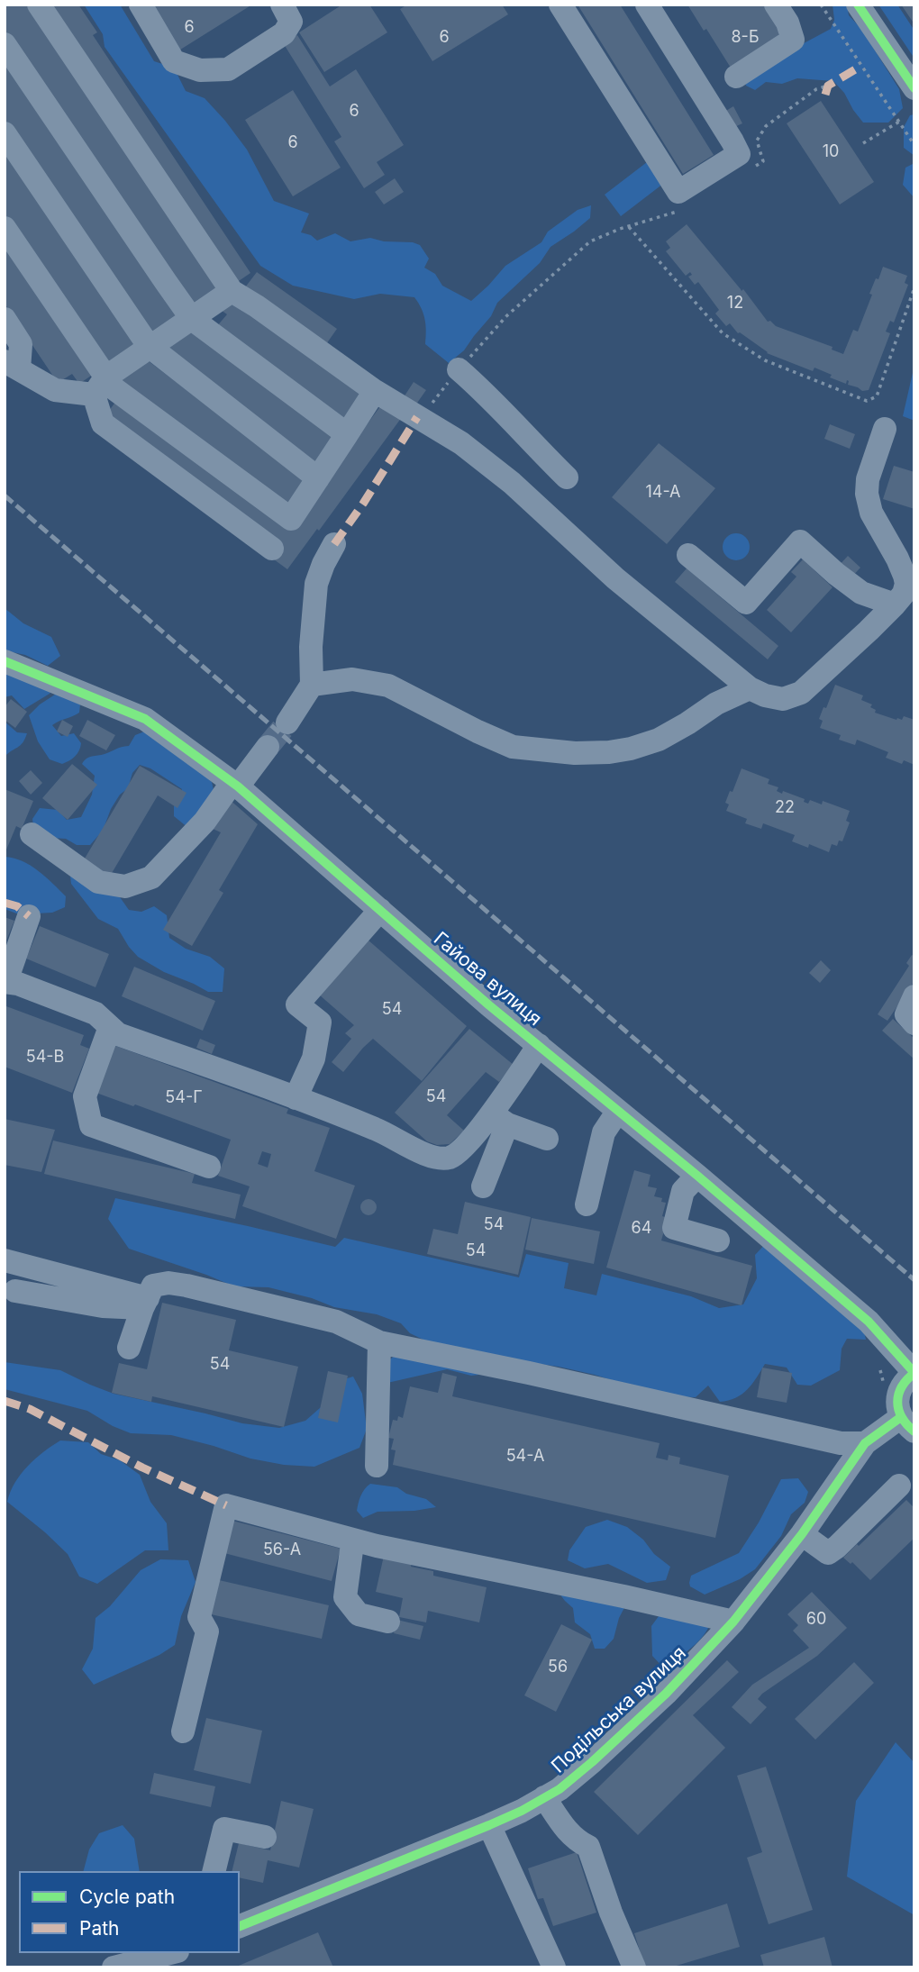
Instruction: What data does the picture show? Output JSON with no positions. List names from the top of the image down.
{
  "streets": {
    "street": ["Гайова вулиця", "Подільська вулиця"]
  },
  "house_numbers": [
    "6",
    "6",
    "8-Б",
    "6",
    "6",
    "10",
    "12",
    "14-А",
    "22",
    "54",
    "54-В",
    "54",
    "54-Г",
    "54",
    "64",
    "54",
    "54",
    "54-А",
    "56-А",
    "60",
    "56"
  ],
  "legend": ["Cycle path", "Path"]
}
